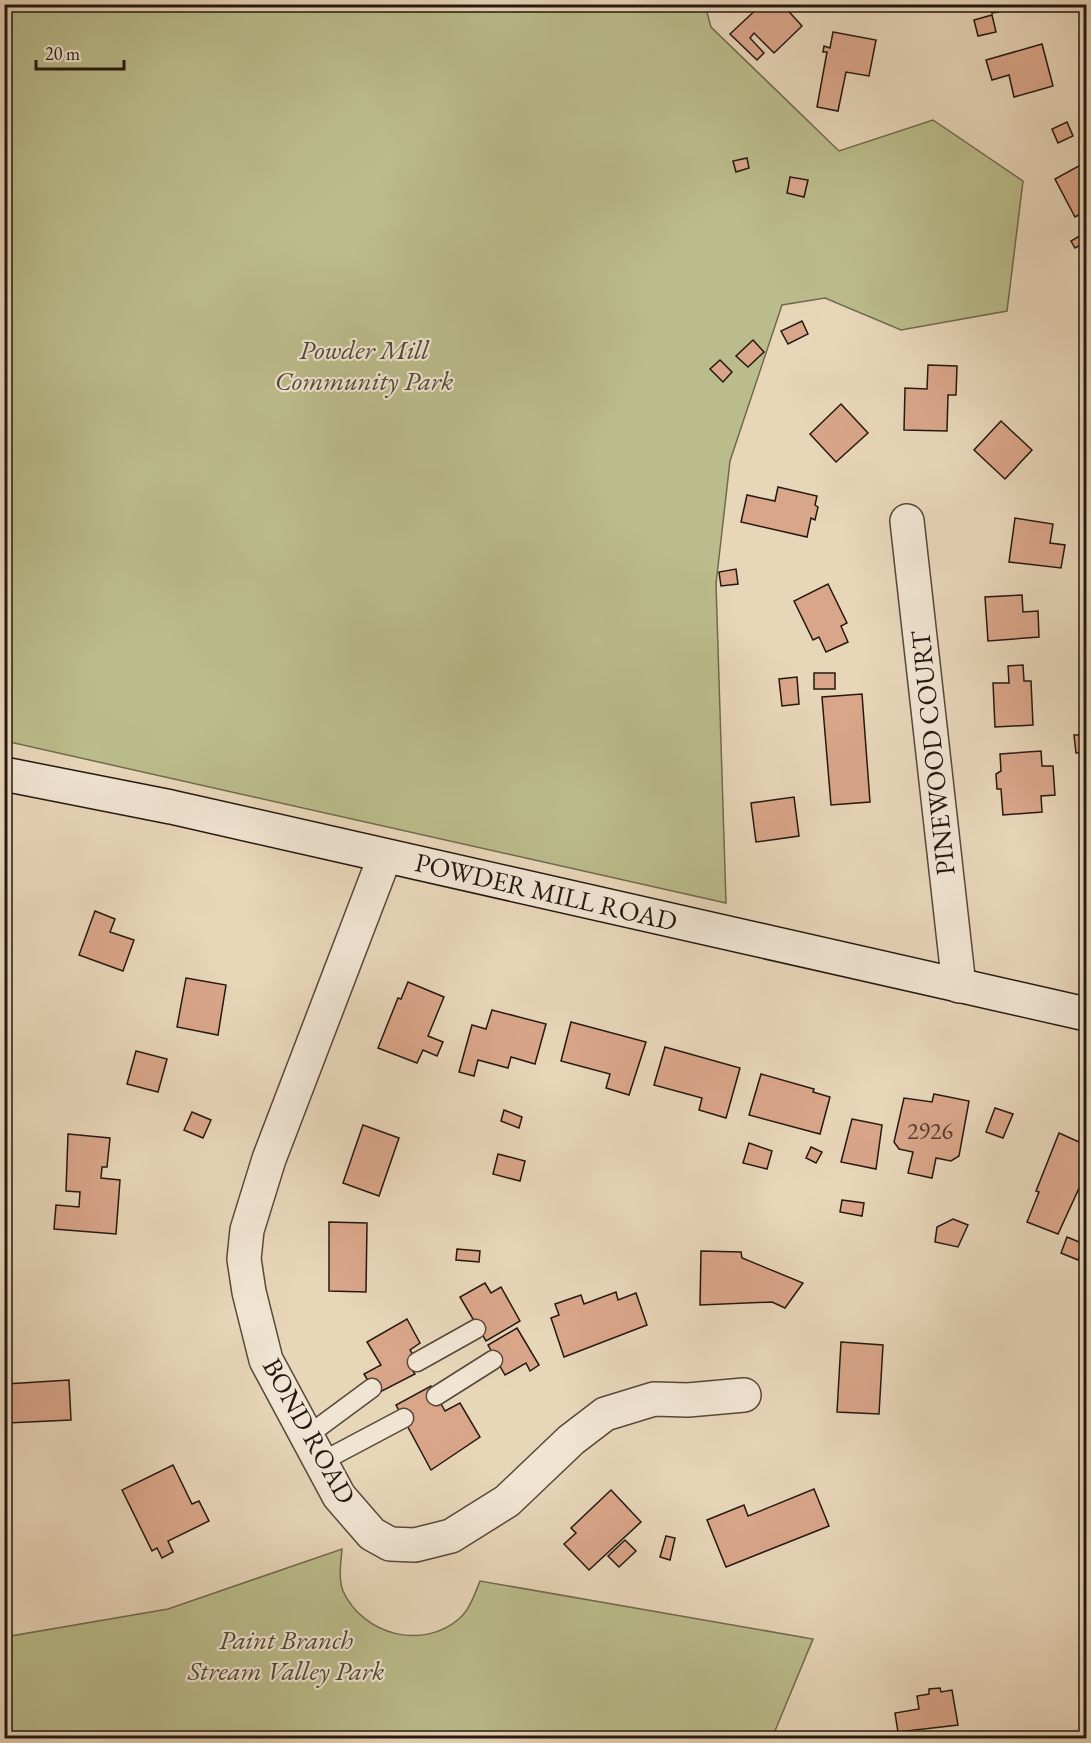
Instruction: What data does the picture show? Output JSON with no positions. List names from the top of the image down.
{
  "streets": {
    "street": ["PINEWOOD COURT", "POWDER MILL ROAD", "BOND ROAD"]
  },
  "crossings": [
    ["PINEWOOD COURT", "POWDER MILL ROAD"],
    ["POWDER MILL ROAD", "BOND ROAD"]
  ],
  "parks": ["Powder Mill Community Park", "Paint Branch Stream Valley Park"],
  "house_numbers": ["2926"],
  "scale_bar": "20 m"
}
